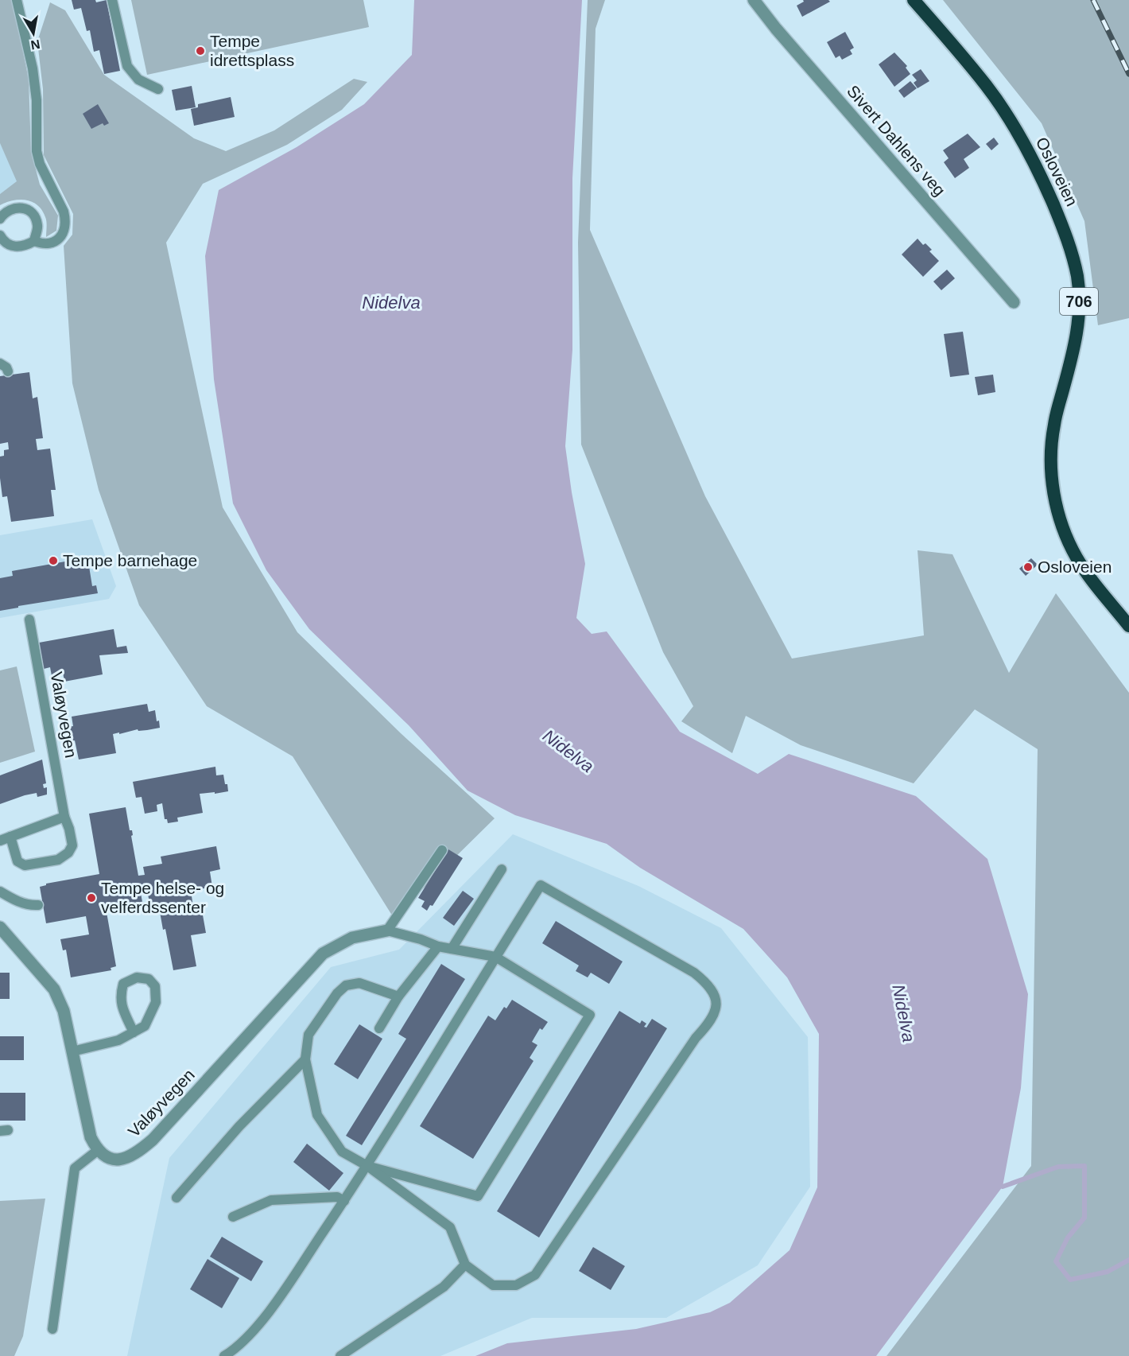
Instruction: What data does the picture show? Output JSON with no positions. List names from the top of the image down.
{
  "streets": {
    "highway": ["Osloveien", "706"],
    "street": ["Sivert Dahlens veg", "Valøyvegen"]
  },
  "water": ["Nidelva"],
  "places": [
    "Tempe idrettsplass",
    "Tempe barnehage",
    "Osloveien",
    "Tempe helse- og velferdssenter"
  ],
  "north": "bottom"
}
